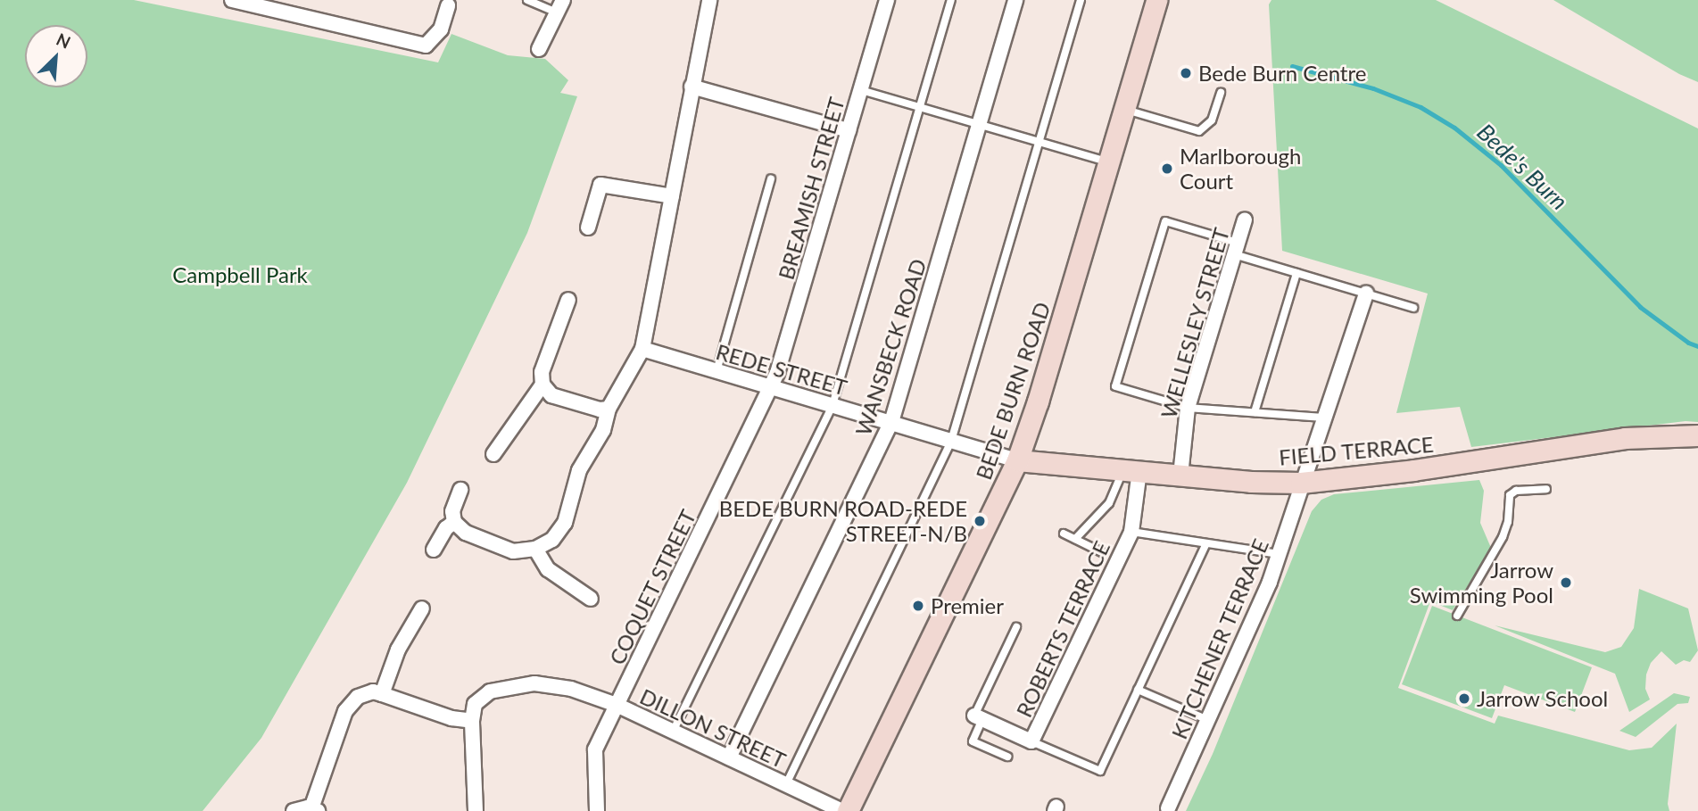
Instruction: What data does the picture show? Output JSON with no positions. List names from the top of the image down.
{
  "streets": {
    "main road": ["BEDE BURN ROAD", "FIELD TERRACE"],
    "street": [
      "BREAMISH STREET",
      "WELLESLEY STREET",
      "WANSBECK ROAD",
      "REDE STREET",
      "COQUET STREET",
      "ROBERTS TERRACE",
      "KITCHENER TERRACE",
      "DILLON STREET"
    ]
  },
  "crossings": [
    ["BREAMISH STREET", "REDE STREET"],
    ["BREAMISH STREET", "COQUET STREET"],
    ["WELLESLEY STREET", "FIELD TERRACE"],
    ["WANSBECK ROAD", "REDE STREET"],
    ["WANSBECK ROAD", "DILLON STREET"],
    ["REDE STREET", "BEDE BURN ROAD"],
    ["REDE STREET", "FIELD TERRACE"],
    ["REDE STREET", "COQUET STREET"],
    ["BEDE BURN ROAD", "FIELD TERRACE"],
    ["FIELD TERRACE", "ROBERTS TERRACE"],
    ["FIELD TERRACE", "KITCHENER TERRACE"],
    ["COQUET STREET", "DILLON STREET"]
  ],
  "water": ["Bede's Burn"],
  "parks": ["Campbell Park"],
  "places": [
    "Bede Burn Centre",
    "Marlborough Court",
    "BEDE BURN ROAD-REDE STREET-N/B",
    "Jarrow Swimming Pool",
    "Premier",
    "Jarrow School"
  ],
  "north": "top right"
}
